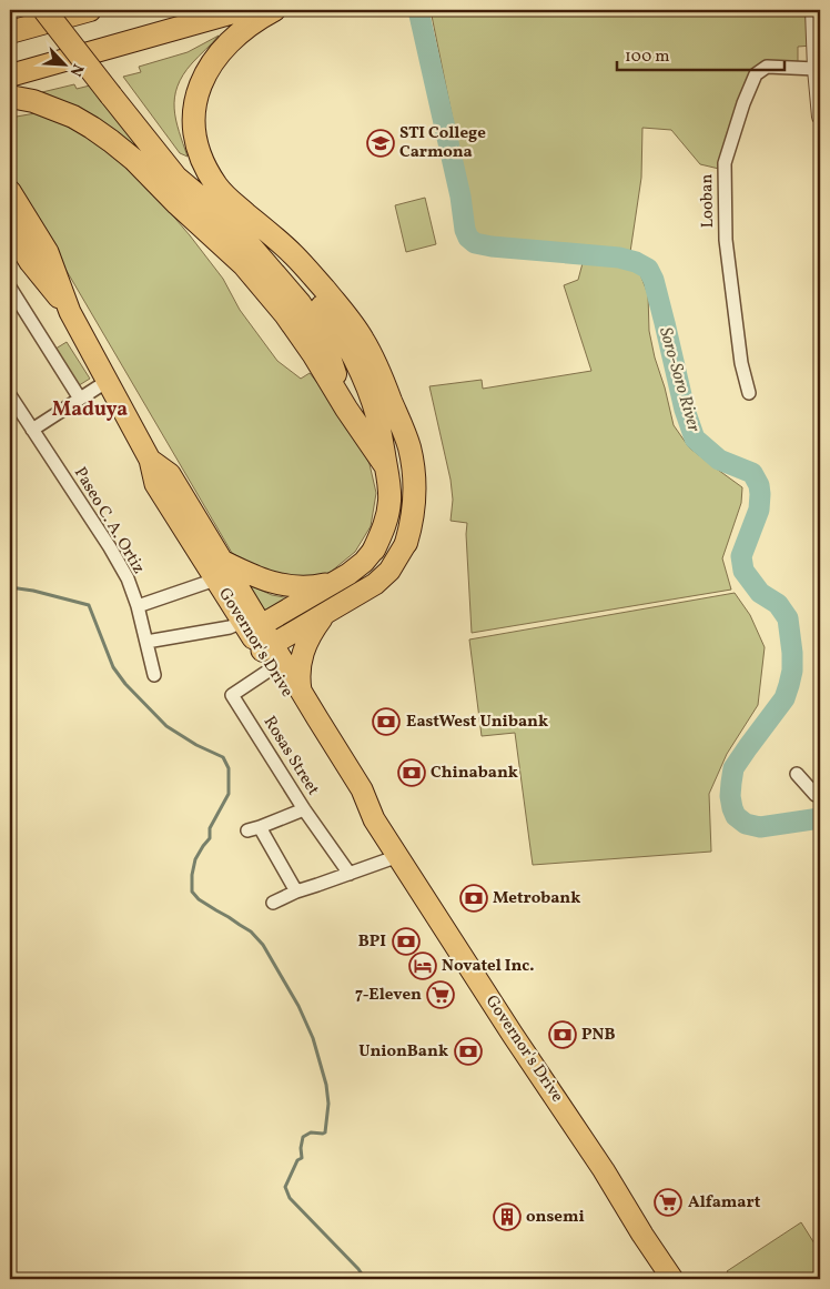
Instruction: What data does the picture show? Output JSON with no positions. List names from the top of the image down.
{
  "streets": {
    "highway": ["Governor's Drive"],
    "street": ["Looban", "Paseo C. A. Ortiz", "Rosas Street"]
  },
  "crossings": [
    ["Governor's Drive", "Rosas Street"]
  ],
  "districts": ["Maduya"],
  "water": ["Soro-Soro River"],
  "places": {
    "school or university": ["STI College Carmona"],
    "bank": [
      "EastWest Unibank",
      "Chinabank",
      "Metrobank",
      "BPI",
      "PNB",
      "UnionBank"
    ],
    "hotel": ["Novatel Inc."],
    "supermarket": ["7-Eleven", "Alfamart"],
    "building": ["onsemi"]
  },
  "scale_bar": "100 m",
  "north": "bottom right"
}
